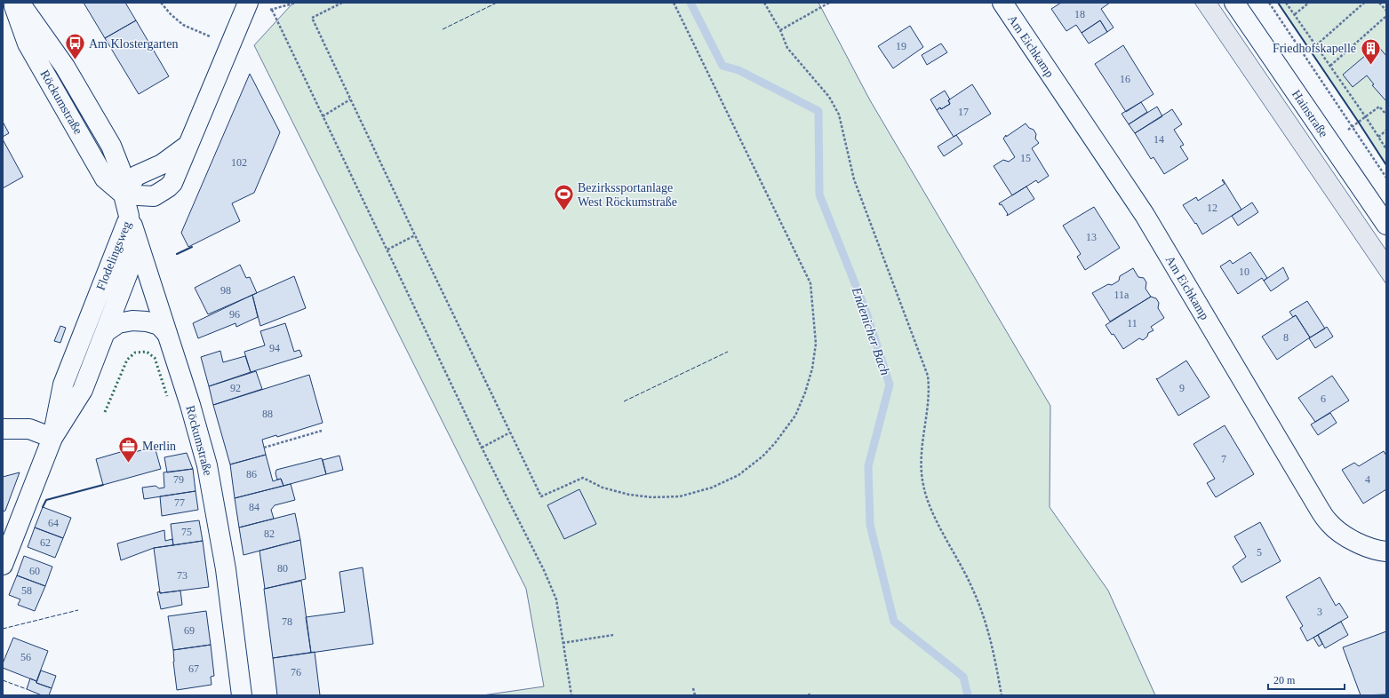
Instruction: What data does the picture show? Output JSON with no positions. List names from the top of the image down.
{
  "streets": {
    "street": [
      "Am Eichkamp",
      "Röckumstraße",
      "Hainstraße",
      "Flodelingsweg"
    ]
  },
  "crossings": [
    ["Röckumstraße", "Flodelingsweg"]
  ],
  "water": ["Endenicher Bach"],
  "places": {
    "bus stop": ["Am Klostergarten"],
    "building": ["Friedhofskapelle"],
    "sports": ["Bezirkssportanlage West Röckumstraße"],
    "office": ["Merlin"]
  },
  "house_numbers": [
    "18",
    "19",
    "16",
    "17",
    "14",
    "15",
    "102",
    "12",
    "13",
    "10",
    "98",
    "11a",
    "96",
    "11",
    "8",
    "94",
    "92",
    "9",
    "6",
    "88",
    "7",
    "86",
    "79",
    "4",
    "77",
    "84",
    "64",
    "75",
    "82",
    "62",
    "5",
    "80",
    "60",
    "73",
    "58",
    "3",
    "78",
    "69",
    "56",
    "67",
    "76"
  ],
  "scale_bar": "20 m"
}
